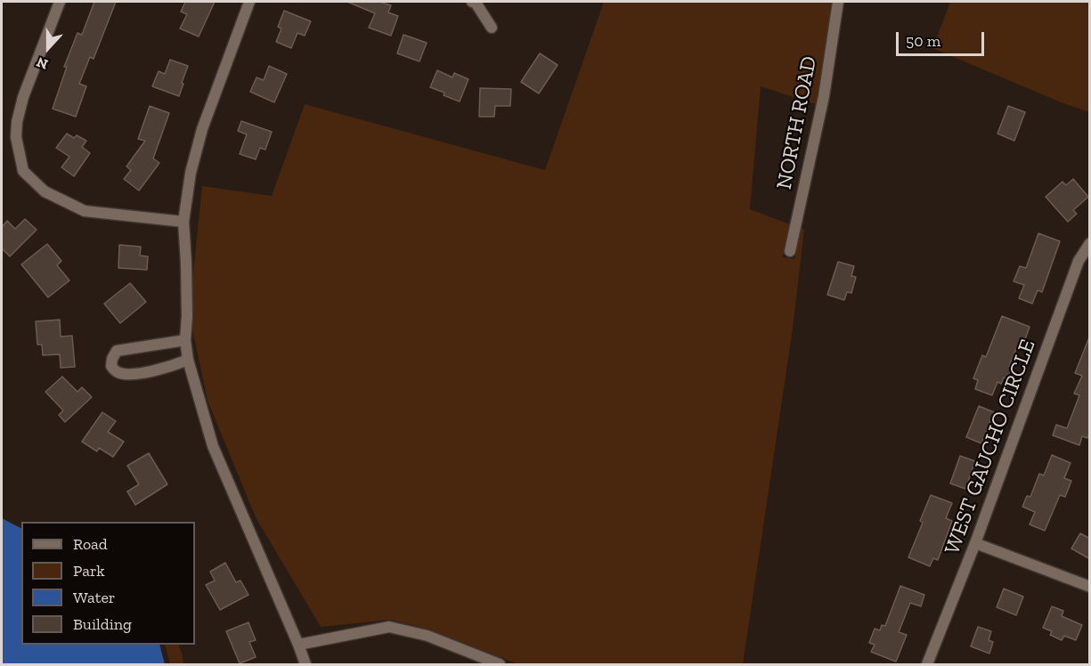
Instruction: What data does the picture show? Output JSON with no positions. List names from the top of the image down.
{
  "streets": {
    "street": ["NORTH ROAD", "WEST GAUCHO CIRCLE"]
  },
  "legend": [
    "Road",
    "Park",
    "Water",
    "Building"
  ],
  "scale_bar": "50 m",
  "north": "bottom"
}
